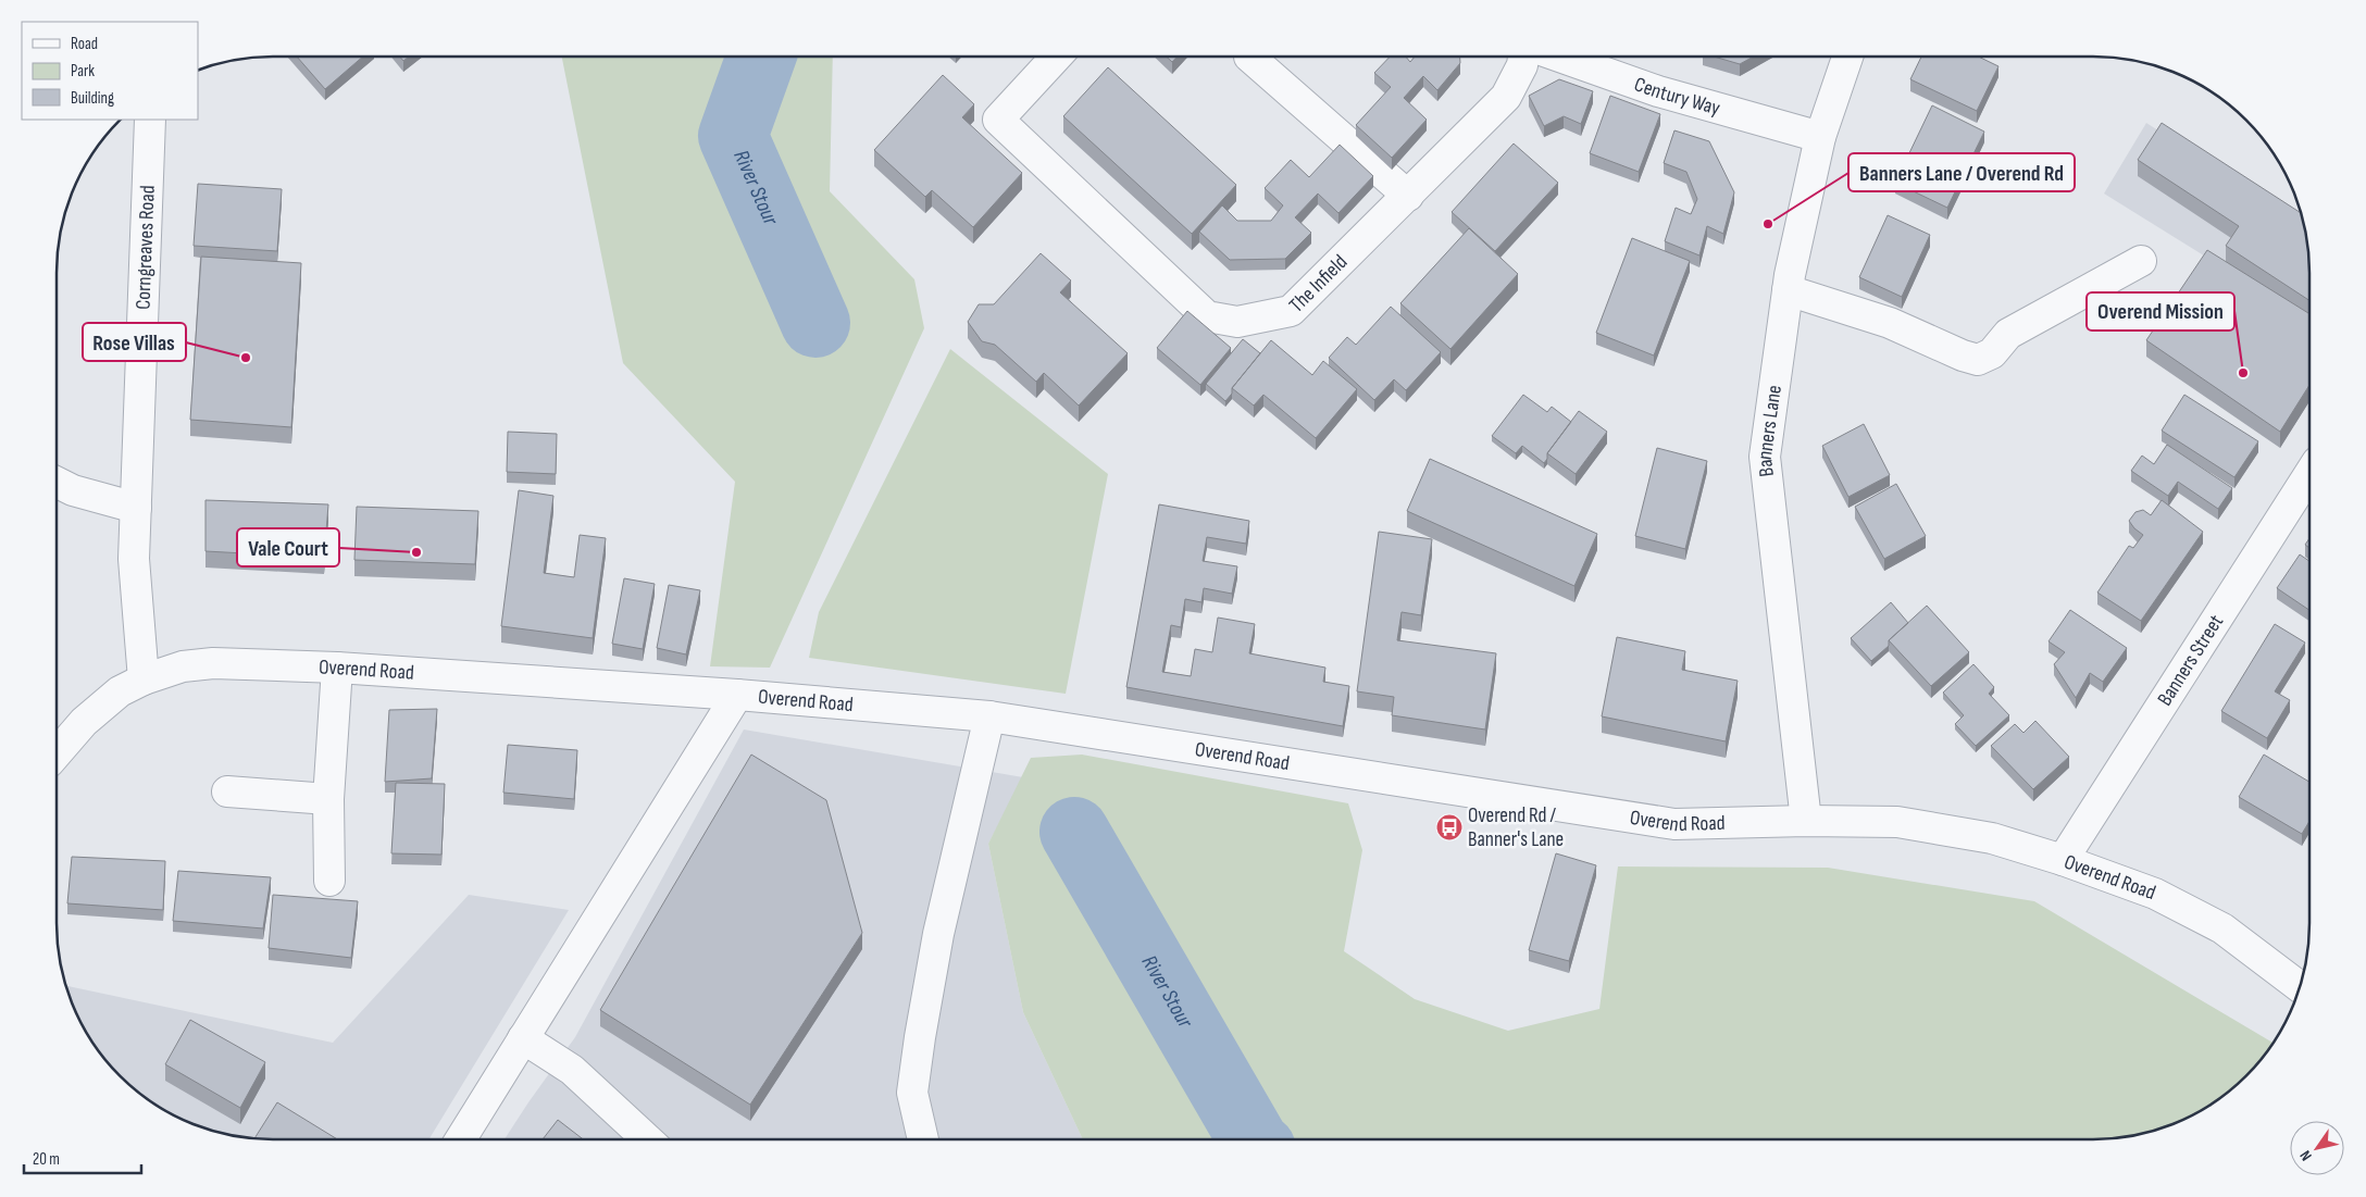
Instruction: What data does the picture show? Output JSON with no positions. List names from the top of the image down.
{
  "streets": {
    "street": [
      "Century Way",
      "Corngreaves Road",
      "The Infield",
      "Banners Lane",
      "Banners Street",
      "Overend Road"
    ]
  },
  "crossings": [
    ["Century Way", "Banners Lane"],
    ["Corngreaves Road", "Overend Road"],
    ["Banners Lane", "Overend Road"],
    ["Banners Street", "Overend Road"]
  ],
  "water": ["River Stour"],
  "places": {
    "other": [
      "Banners Lane / Overend Rd",
      "Rose Villas",
      "Overend Mission",
      "Vale Court"
    ],
    "bus stop": ["Overend Rd / Banner's Lane"]
  },
  "legend": ["Road", "Park", "Building"],
  "scale_bar": "20 m",
  "north": "bottom left"
}
